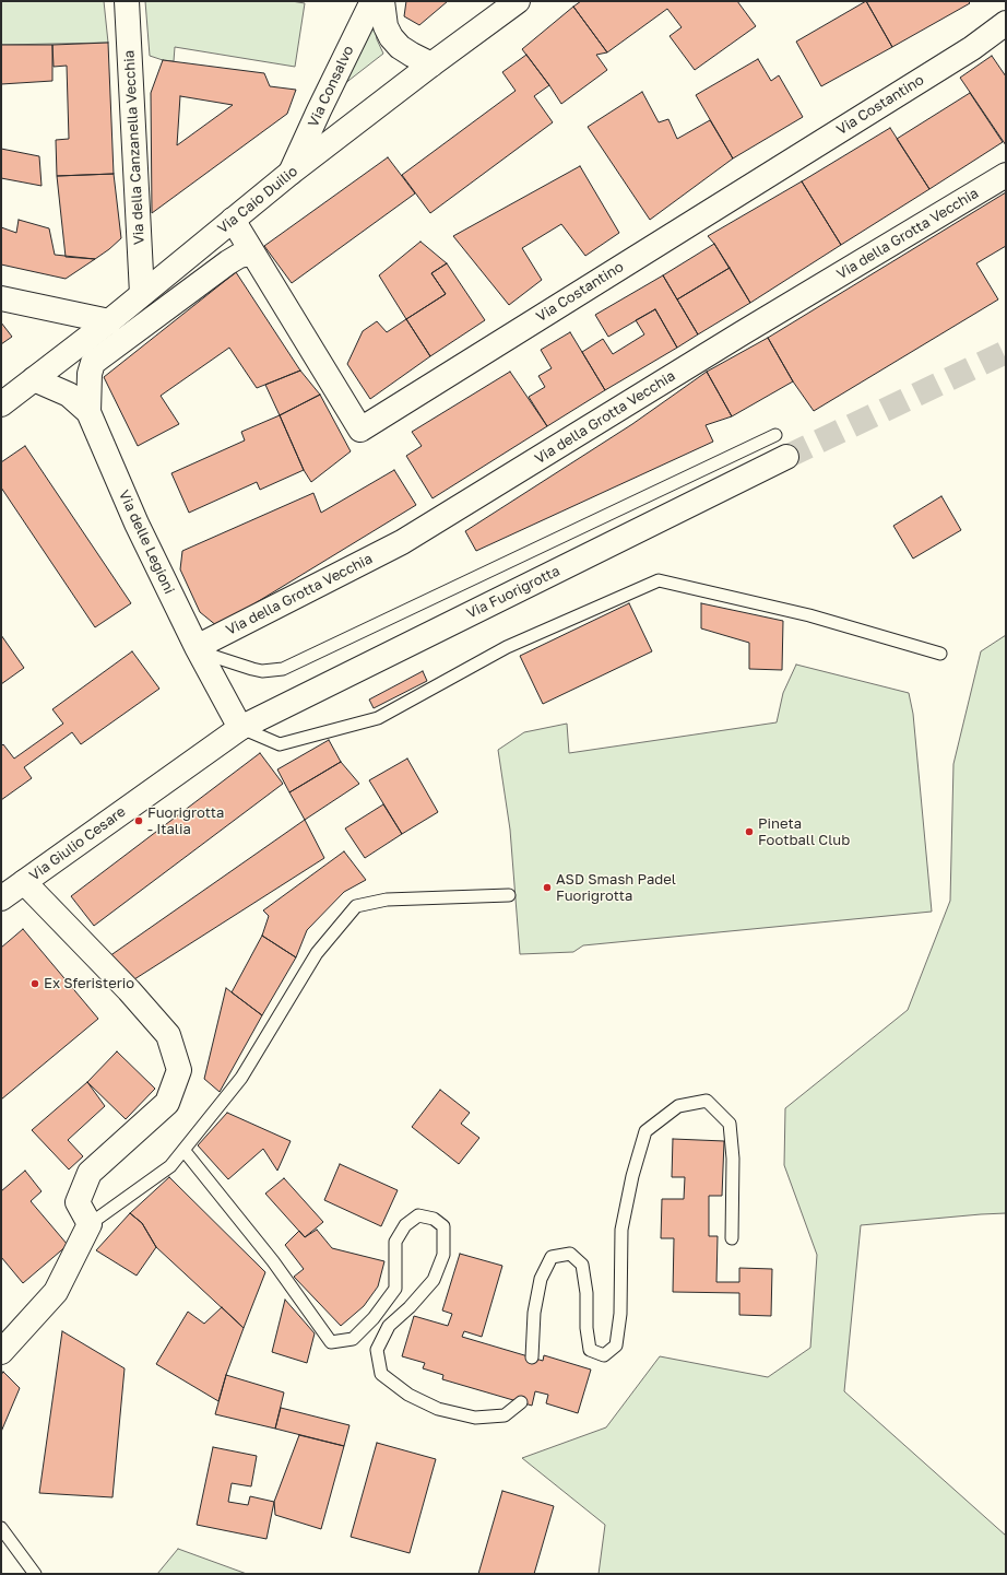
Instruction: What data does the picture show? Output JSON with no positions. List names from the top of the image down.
{
  "streets": {
    "street": [
      "Via Consalvo",
      "Via Costantino",
      "Via della Canzanella Vecchia",
      "Via Caio Duilio",
      "Via della Grotta Vecchia",
      "Via delle Legioni",
      "Via Fuorigrotta",
      "Via Giulio Cesare"
    ]
  },
  "crossings": [
    ["Via Consalvo", "Via Caio Duilio"],
    ["Via Costantino", "Via Caio Duilio"],
    ["Via della Canzanella Vecchia", "Via Caio Duilio"],
    ["Via Caio Duilio", "Via delle Legioni"],
    ["Via della Grotta Vecchia", "Via delle Legioni"],
    ["Via delle Legioni", "Via Fuorigrotta"],
    ["Via delle Legioni", "Via Giulio Cesare"],
    ["Via Fuorigrotta", "Via Giulio Cesare"]
  ],
  "places": [
    "Fuorigrotta - Italia",
    "Pineta Football Club",
    "ASD Smash Padel Fuorigrotta",
    "Ex Sferisterio"
  ]
}
